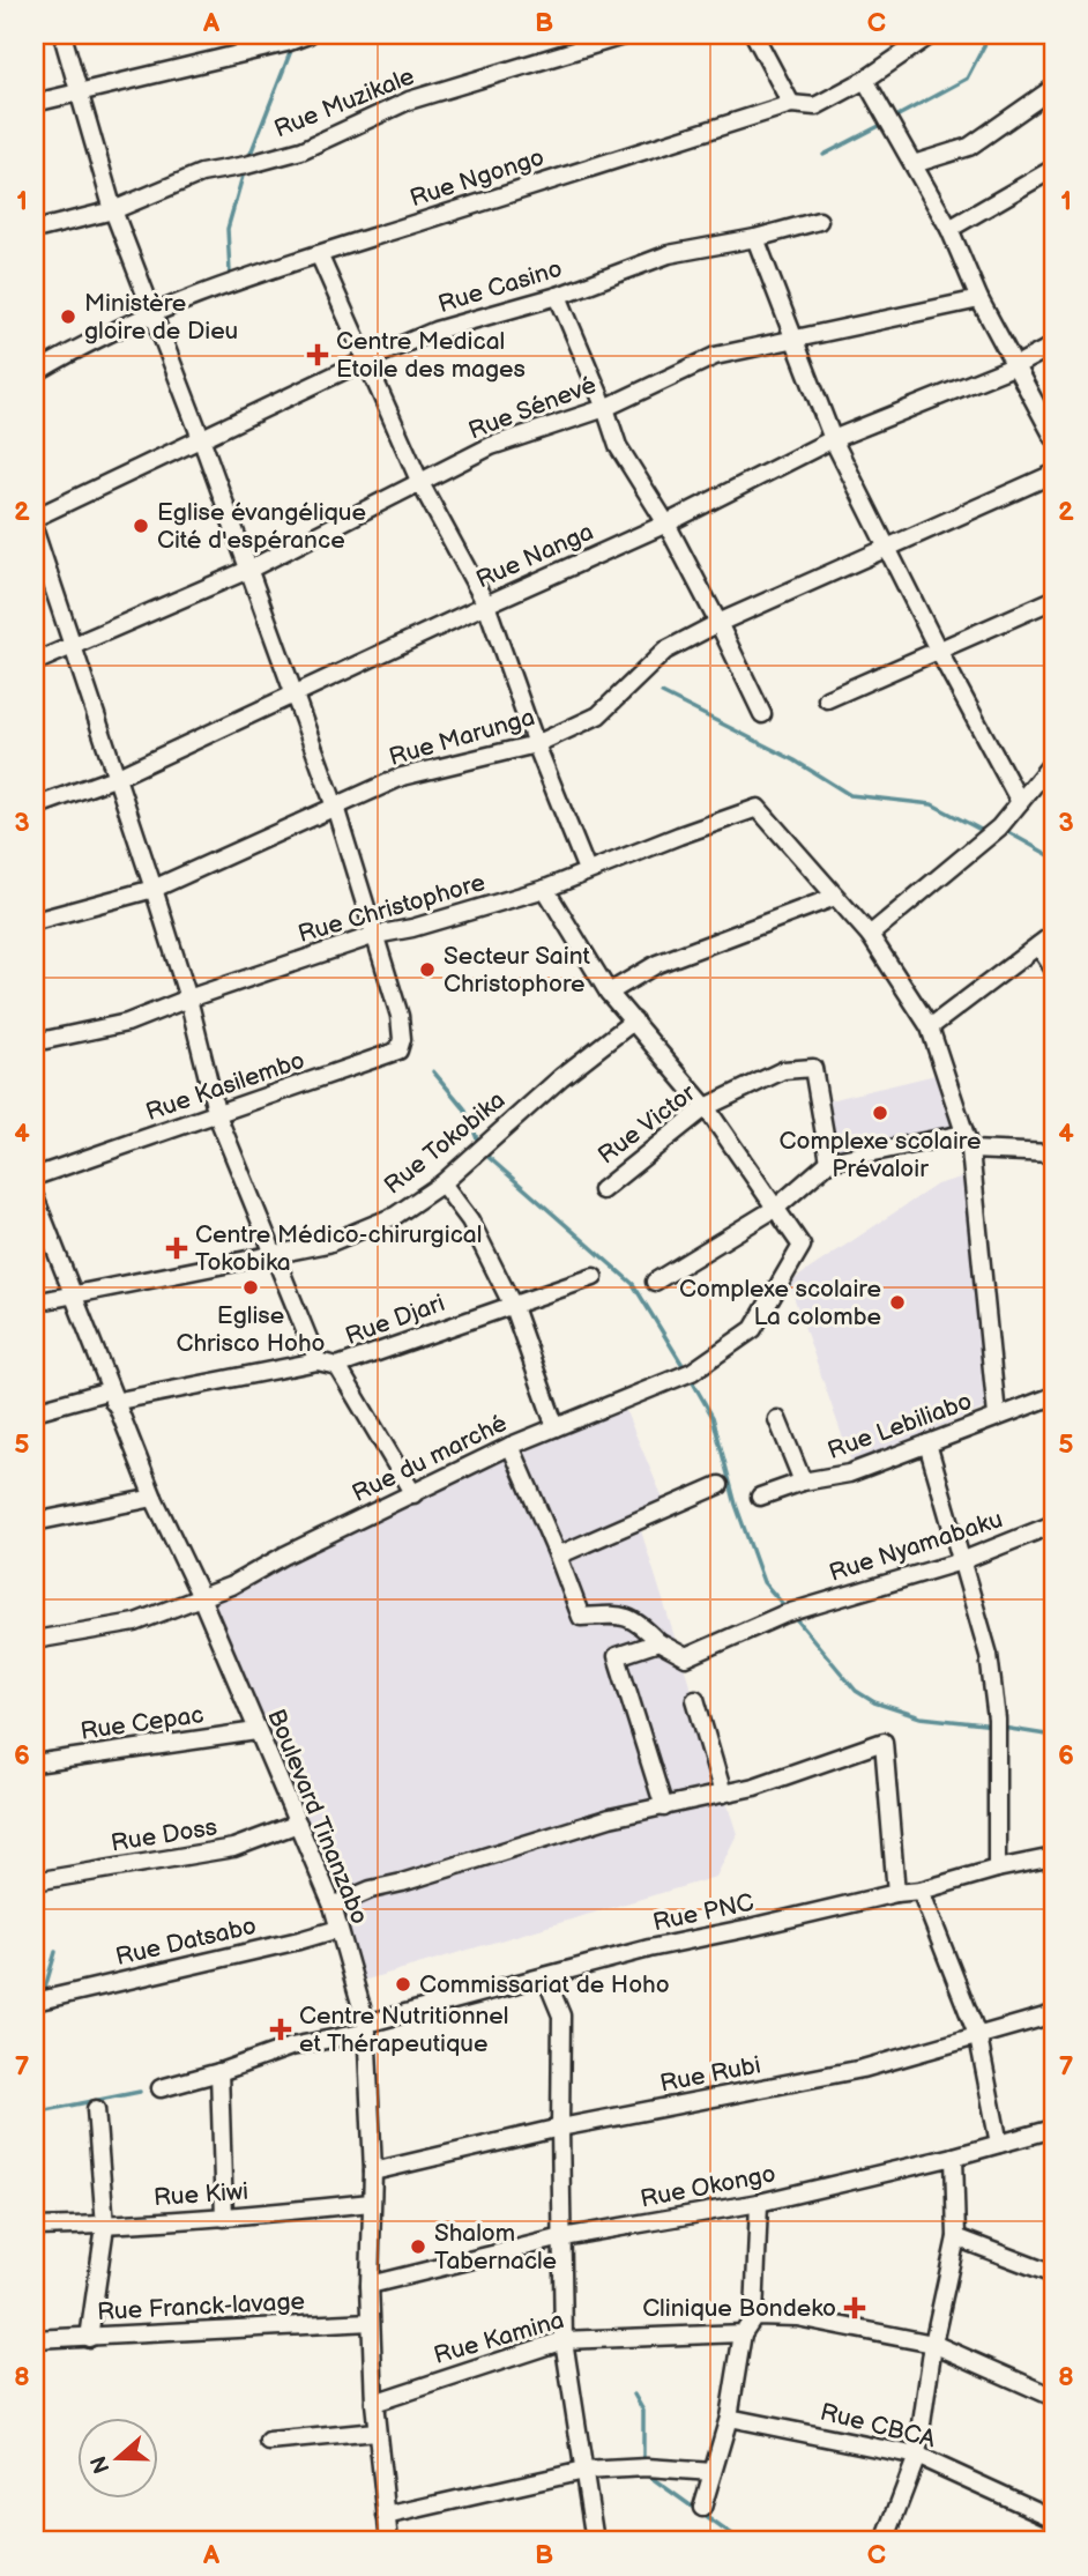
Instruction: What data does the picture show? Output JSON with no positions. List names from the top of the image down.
{
  "streets": {
    "street": [
      "Rue Muzikale",
      "Rue Ngongo",
      "Rue Casino",
      "Rue Sénevé",
      "Rue Nanga",
      "Rue Marunga",
      "Rue Christophore",
      "Rue Kasilembo",
      "Rue Victor",
      "Rue Tokobika",
      "Rue Djari",
      "Rue Lebiliabo",
      "Rue du marché",
      "Rue Nyamabaku",
      "Rue Cepac",
      "Boulevard Tinanzabo",
      "Rue Doss",
      "Rue PNC",
      "Rue Datsabo",
      "Rue Rubi",
      "Rue Okongo",
      "Rue Kiwi",
      "Rue Franck-lavage",
      "Rue Kamina",
      "Rue CBCA"
    ]
  },
  "crossings": [
    ["Rue Christophore", "Rue Kasilembo"],
    ["Rue Tokobika", "Boulevard Tinanzabo"],
    ["Rue Djari", "Boulevard Tinanzabo"],
    ["Rue du marché", "Boulevard Tinanzabo"],
    ["Rue Cepac", "Boulevard Tinanzabo"],
    ["Boulevard Tinanzabo", "Rue Doss"],
    ["Boulevard Tinanzabo", "Rue PNC"],
    ["Boulevard Tinanzabo", "Rue Datsabo"],
    ["Boulevard Tinanzabo", "Rue Rubi"],
    ["Boulevard Tinanzabo", "Rue Okongo"],
    ["Boulevard Tinanzabo", "Rue Kiwi"],
    ["Boulevard Tinanzabo", "Rue Franck-lavage"],
    ["Boulevard Tinanzabo", "Rue Kamina"]
  ],
  "places": {
    "other": [
      "Ministère gloire de Dieu",
      "Eglise évangélique Cité d'espérance",
      "Secteur Saint Christophore",
      "Complexe scolaire Prévaloir",
      "Eglise Chrisco Hoho",
      "Complexe scolaire La colombe",
      "Commissariat de Hoho",
      "Shalom Tabernacle"
    ],
    "health": [
      "Centre Medical Etoile des mages",
      "Centre Médico-chirurgical Tokobika",
      "Centre Nutritionnel et Thérapeutique",
      "Clinique Bondeko"
    ]
  },
  "north": "left",
  "grid": {
    "columns": ["A", "B", "C"],
    "rows": [
      "1",
      "2",
      "3",
      "4",
      "5",
      "6",
      "7",
      "8"
    ]
  }
}
